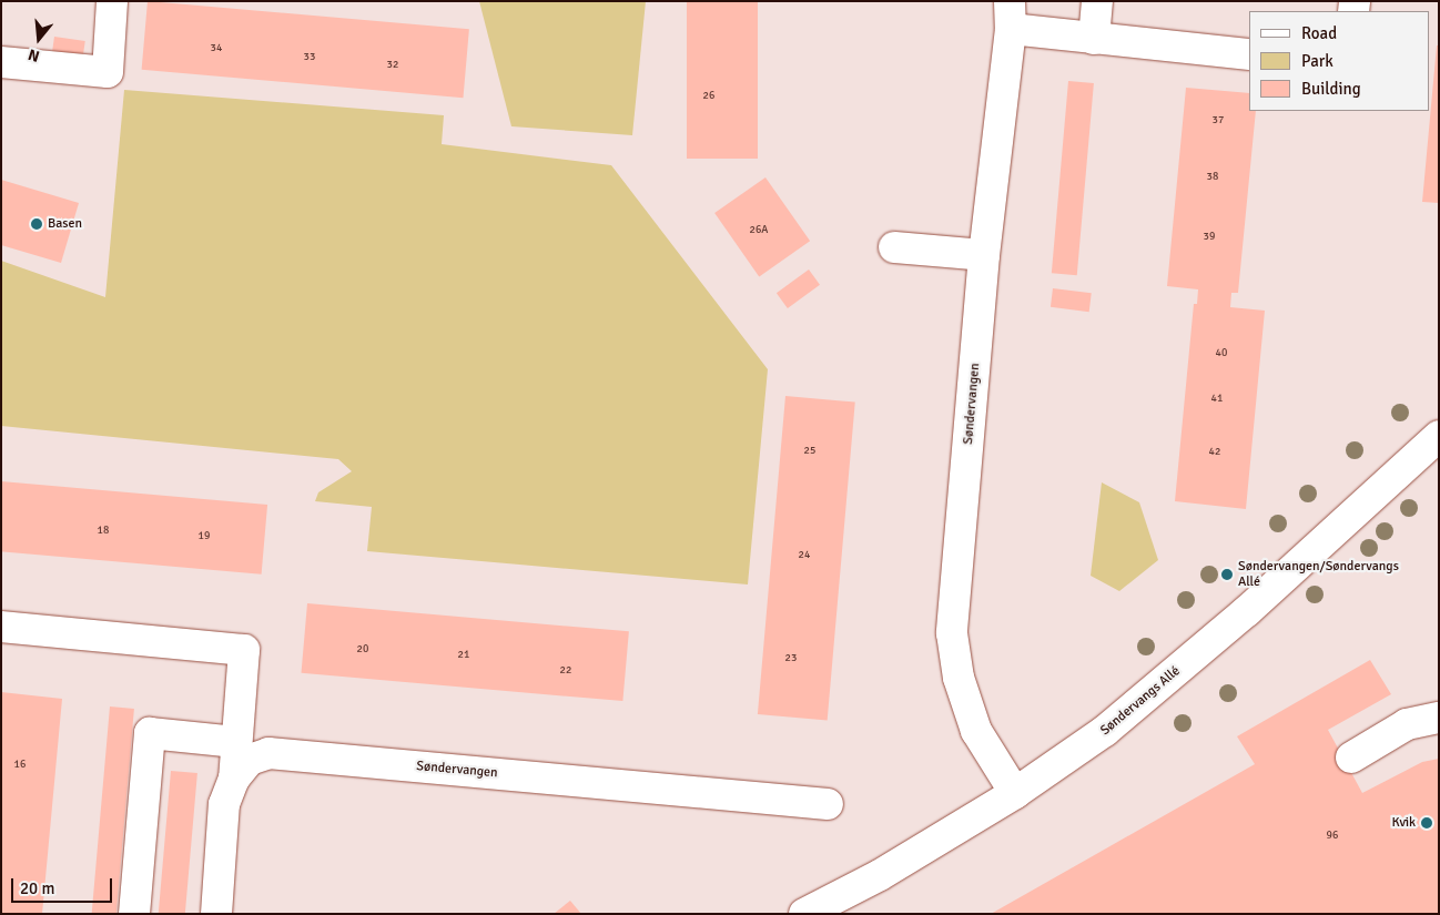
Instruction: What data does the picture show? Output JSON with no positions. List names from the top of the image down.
{
  "streets": {
    "street": ["Søndervangen", "Søndervangs Allé"]
  },
  "crossings": [
    ["Søndervangen", "Søndervangs Allé"]
  ],
  "places": ["Basen", "Søndervangen/Søndervangs Allé", "Kvik"],
  "house_numbers": [
    "34",
    "33",
    "32",
    "26",
    "37",
    "38",
    "26A",
    "39",
    "40",
    "41",
    "25",
    "42",
    "18",
    "19",
    "24",
    "20",
    "21",
    "23",
    "22",
    "16",
    "96"
  ],
  "legend": ["Road", "Park", "Building"],
  "scale_bar": "20 m",
  "north": "bottom"
}
